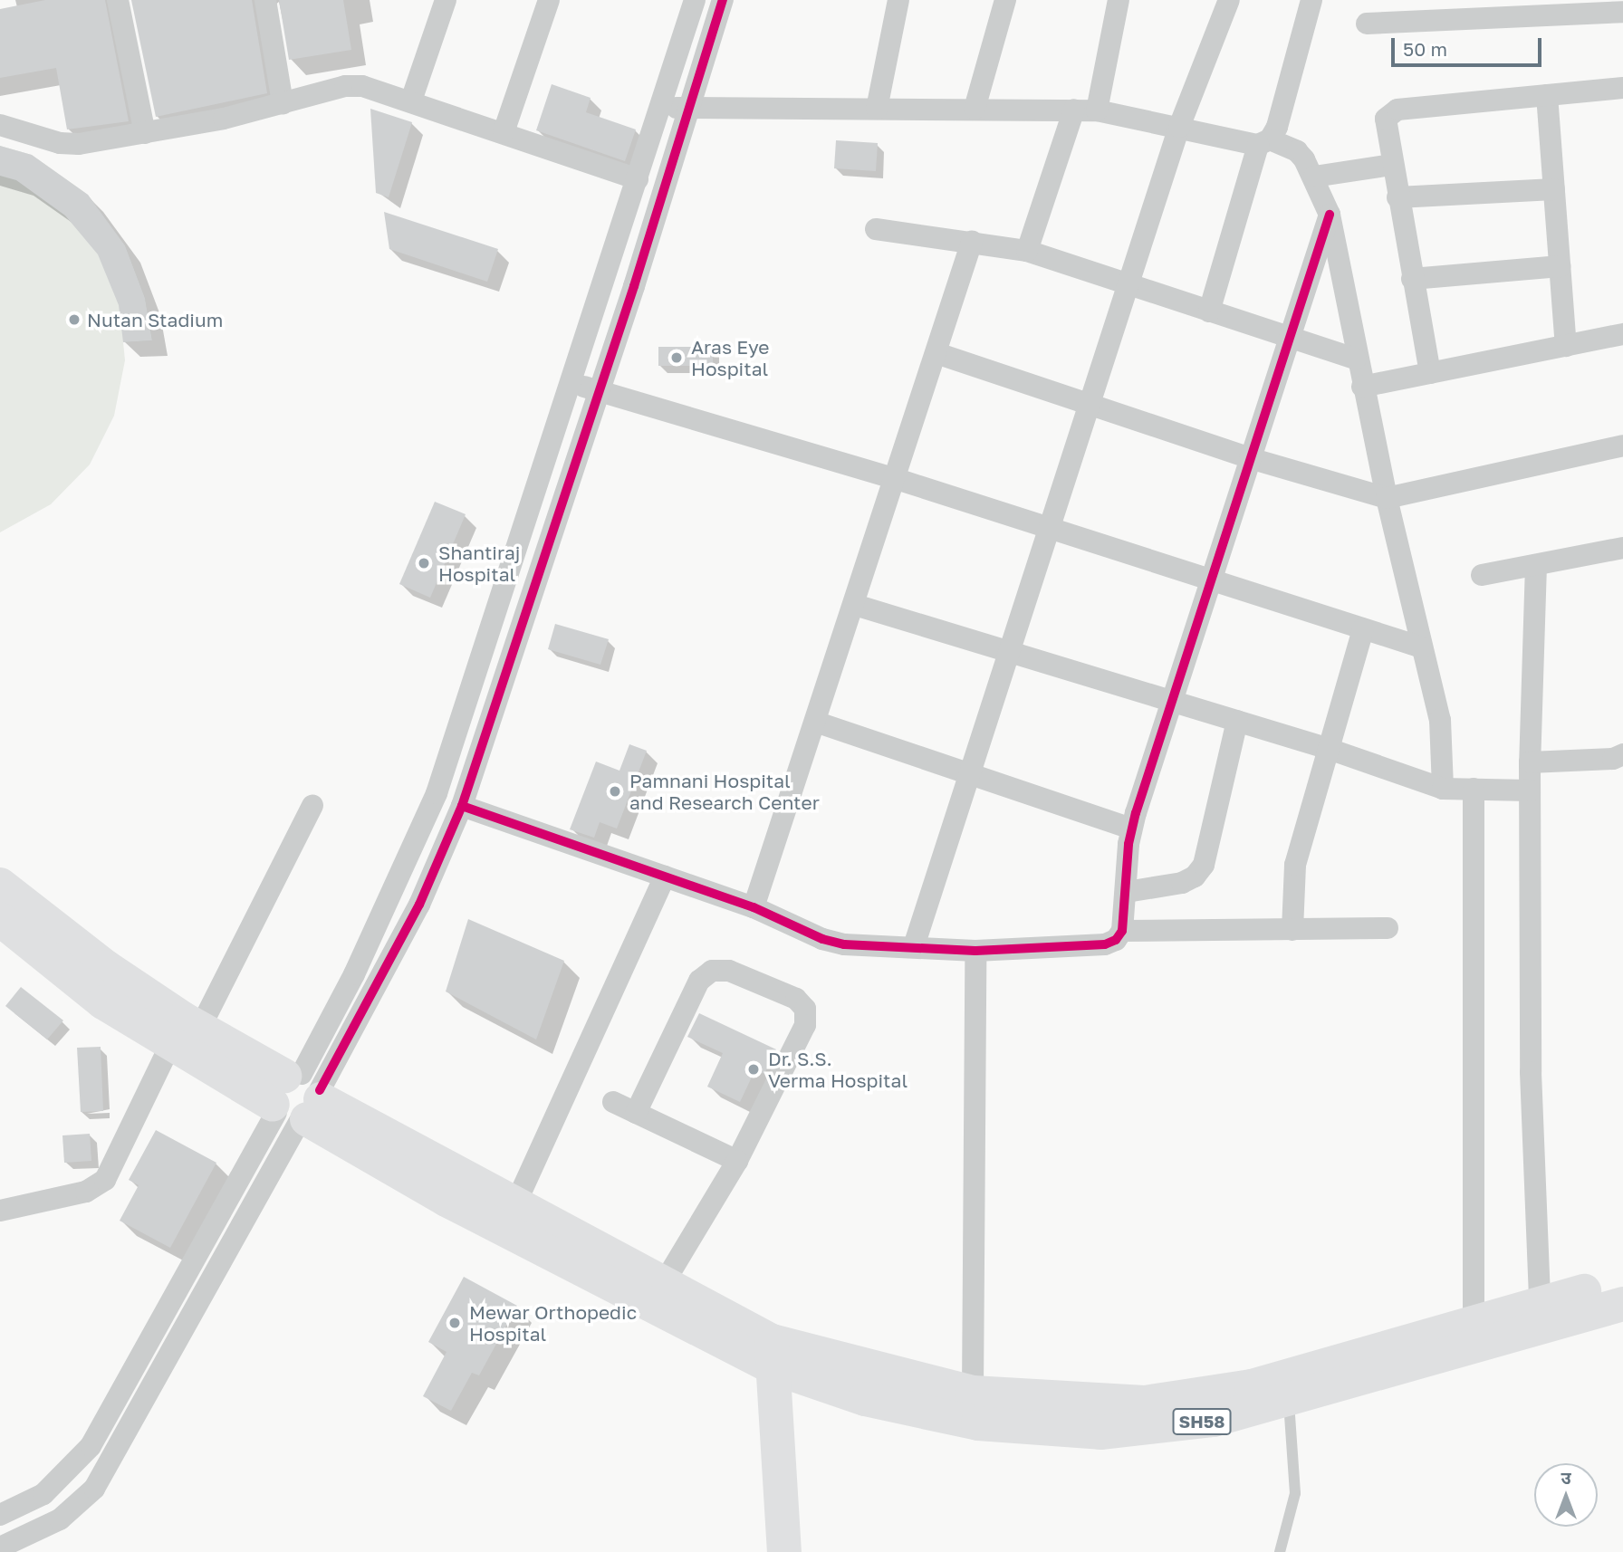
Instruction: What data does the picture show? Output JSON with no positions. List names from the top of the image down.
{
  "streets": {
    "main road": ["SH58"]
  },
  "places": [
    "Nutan Stadium",
    "Aras Eye Hospital",
    "Shantiraj Hospital",
    "Pamnani Hospital and Research Center",
    "Dr. S.S. Verma Hospital",
    "Mewar Orthopedic Hospital"
  ],
  "scale_bar": "50 m",
  "north": "top"
}
